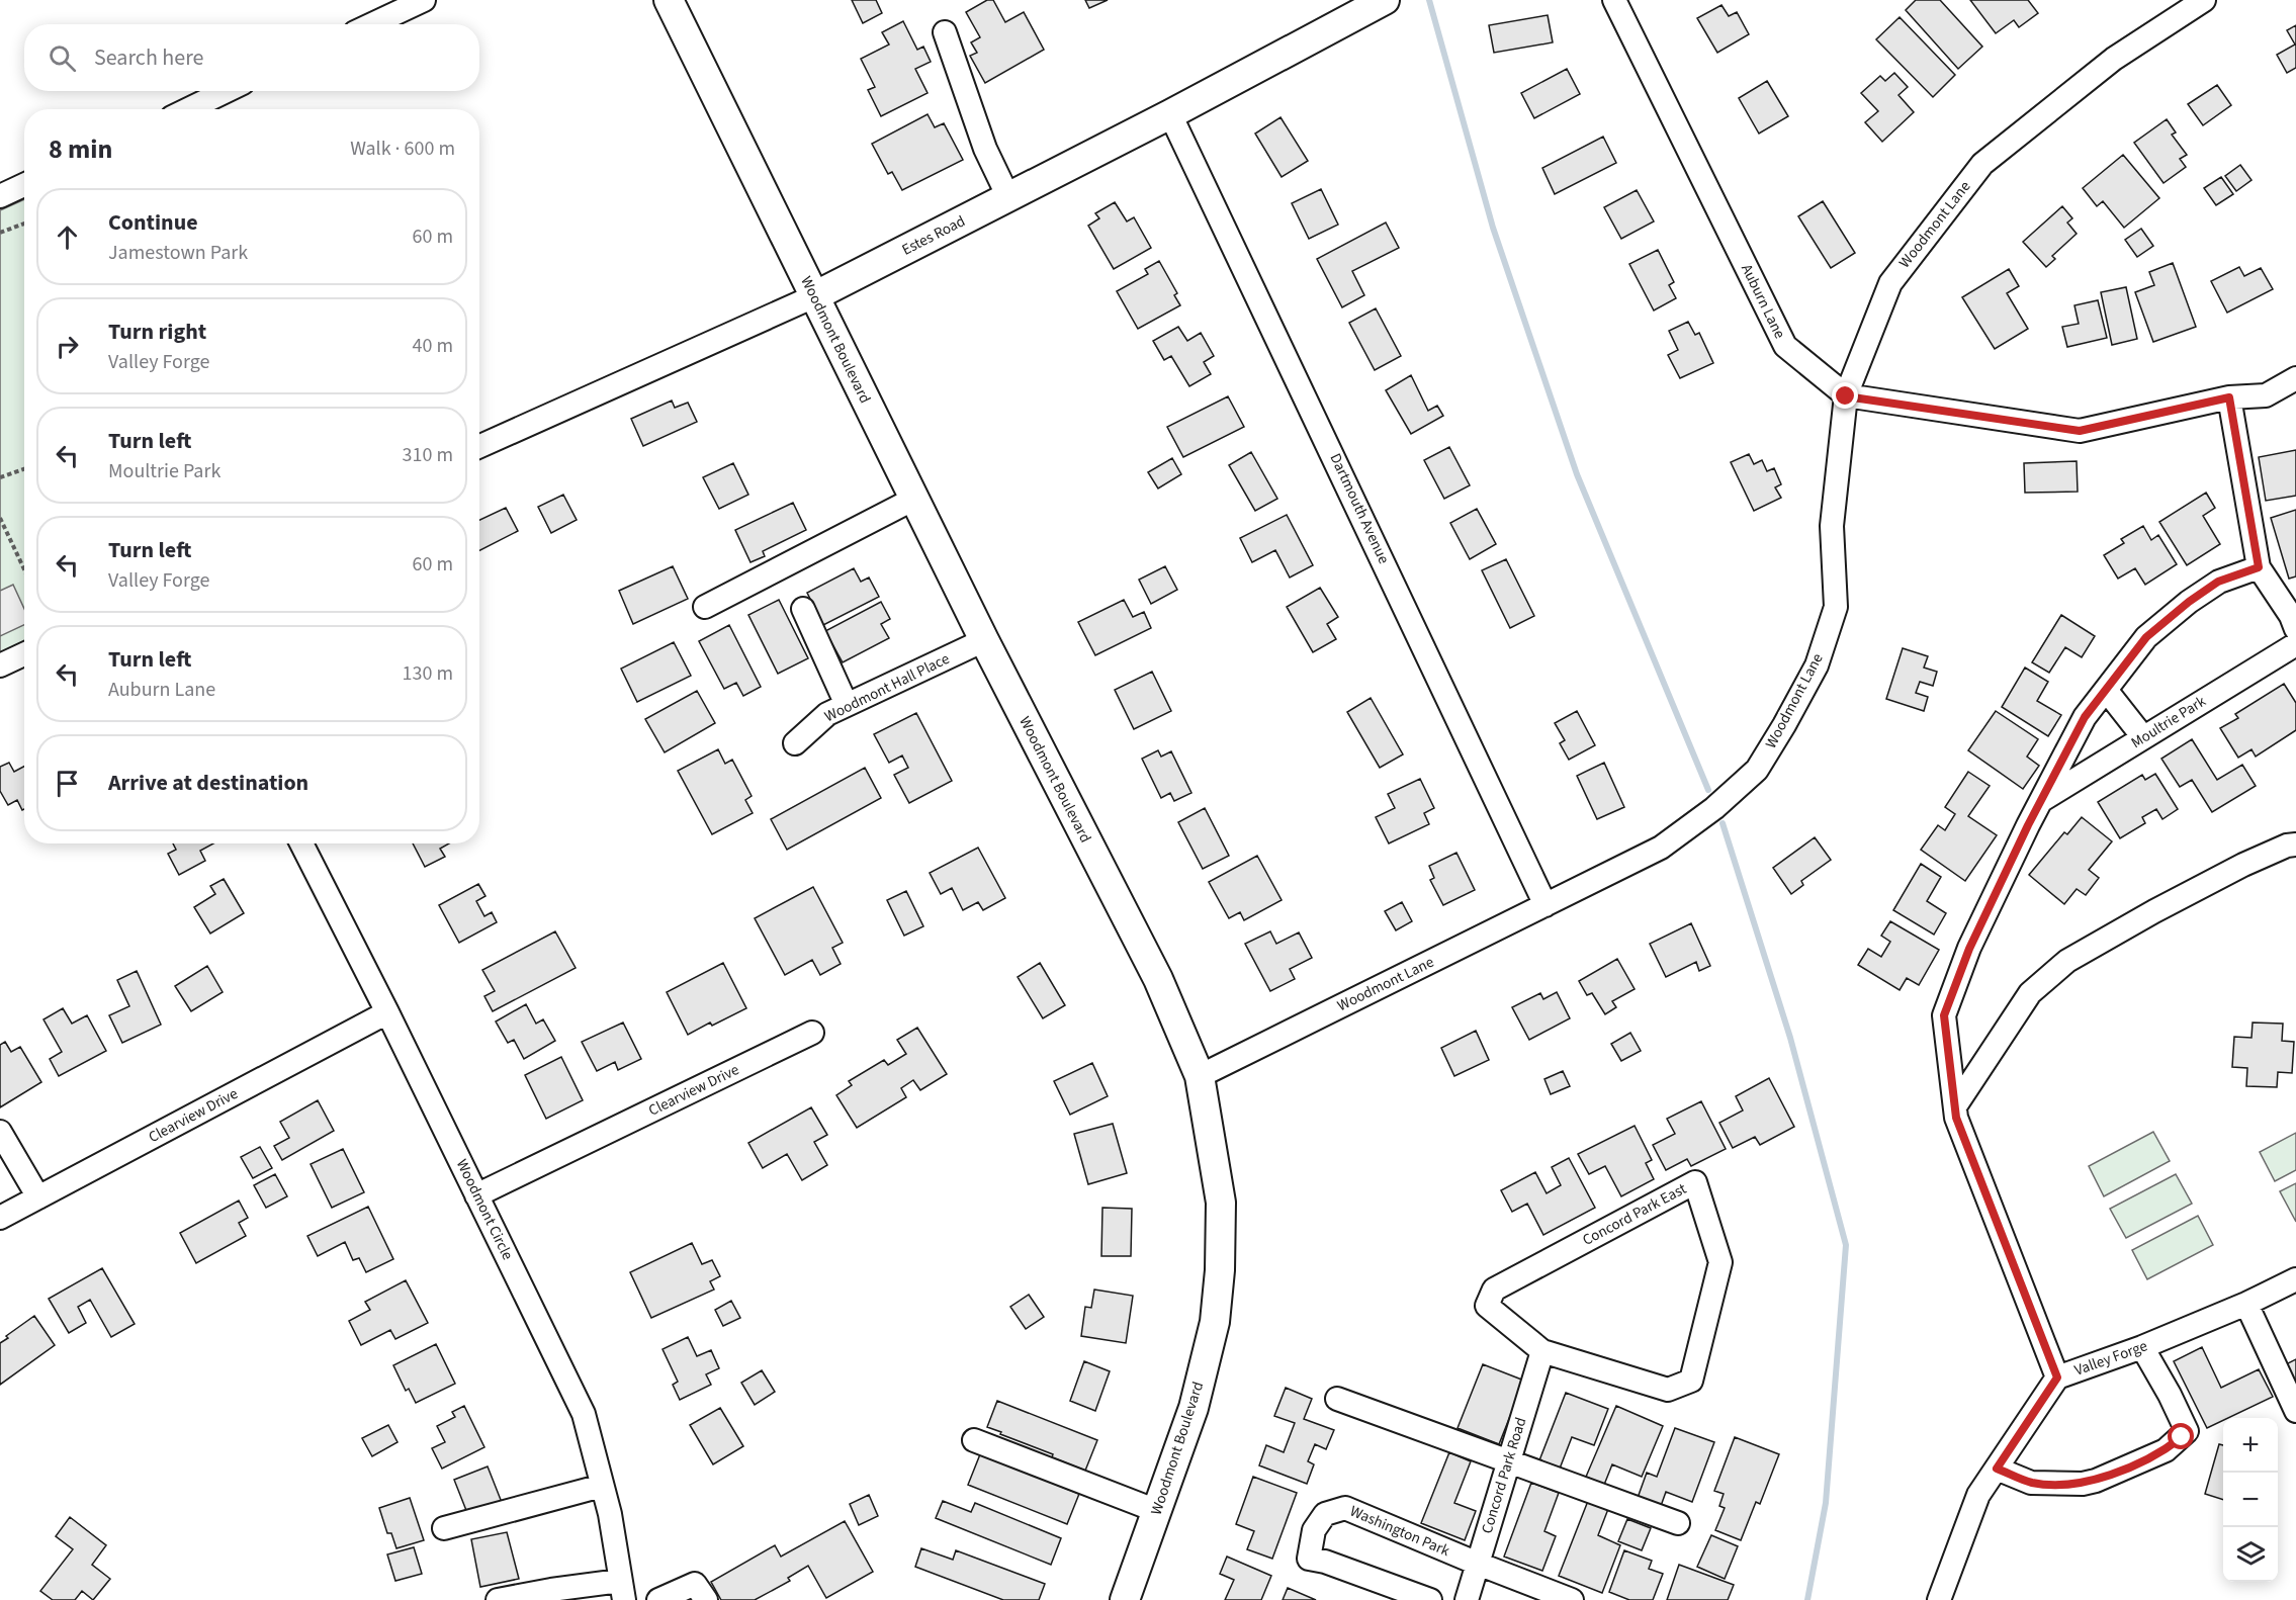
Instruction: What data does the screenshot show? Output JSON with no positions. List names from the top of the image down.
{
  "streets": {
    "main road": ["Estes Road", "Woodmont Boulevard"],
    "street": [
      "Woodmont Lane",
      "Auburn Lane",
      "Dartmouth Avenue",
      "Woodmont Hall Place",
      "Moultrie Park",
      "Clearview Drive",
      "Woodmont Circle",
      "Concord Park East",
      "Valley Forge",
      "Concord Park Road",
      "Washington Park"
    ]
  },
  "crossings": [
    ["Woodmont Lane", "Auburn Lane"],
    ["Woodmont Lane", "Woodmont Boulevard"],
    ["Woodmont Lane", "Dartmouth Avenue"],
    ["Estes Road", "Woodmont Boulevard"],
    ["Estes Road", "Dartmouth Avenue"],
    ["Woodmont Boulevard", "Woodmont Hall Place"],
    ["Clearview Drive", "Woodmont Circle"],
    ["Concord Park East", "Concord Park Road"],
    ["Concord Park Road", "Washington Park"]
  ],
  "page": {
    "search": "Search here",
    "heading": ["8 min", "Walk · 600 m"],
    "list": [
      ["Continue", "Jamestown Park", "60 m"],
      ["Turn right", "Valley Forge", "40 m"],
      ["Turn left", "Moultrie Park", "310 m"],
      ["Turn left", "Valley Forge", "60 m"],
      ["Turn left", "Auburn Lane", "130 m"],
      "Arrive at destination"
    ],
    "map_buttons": ["+", "−"]
  }
}
